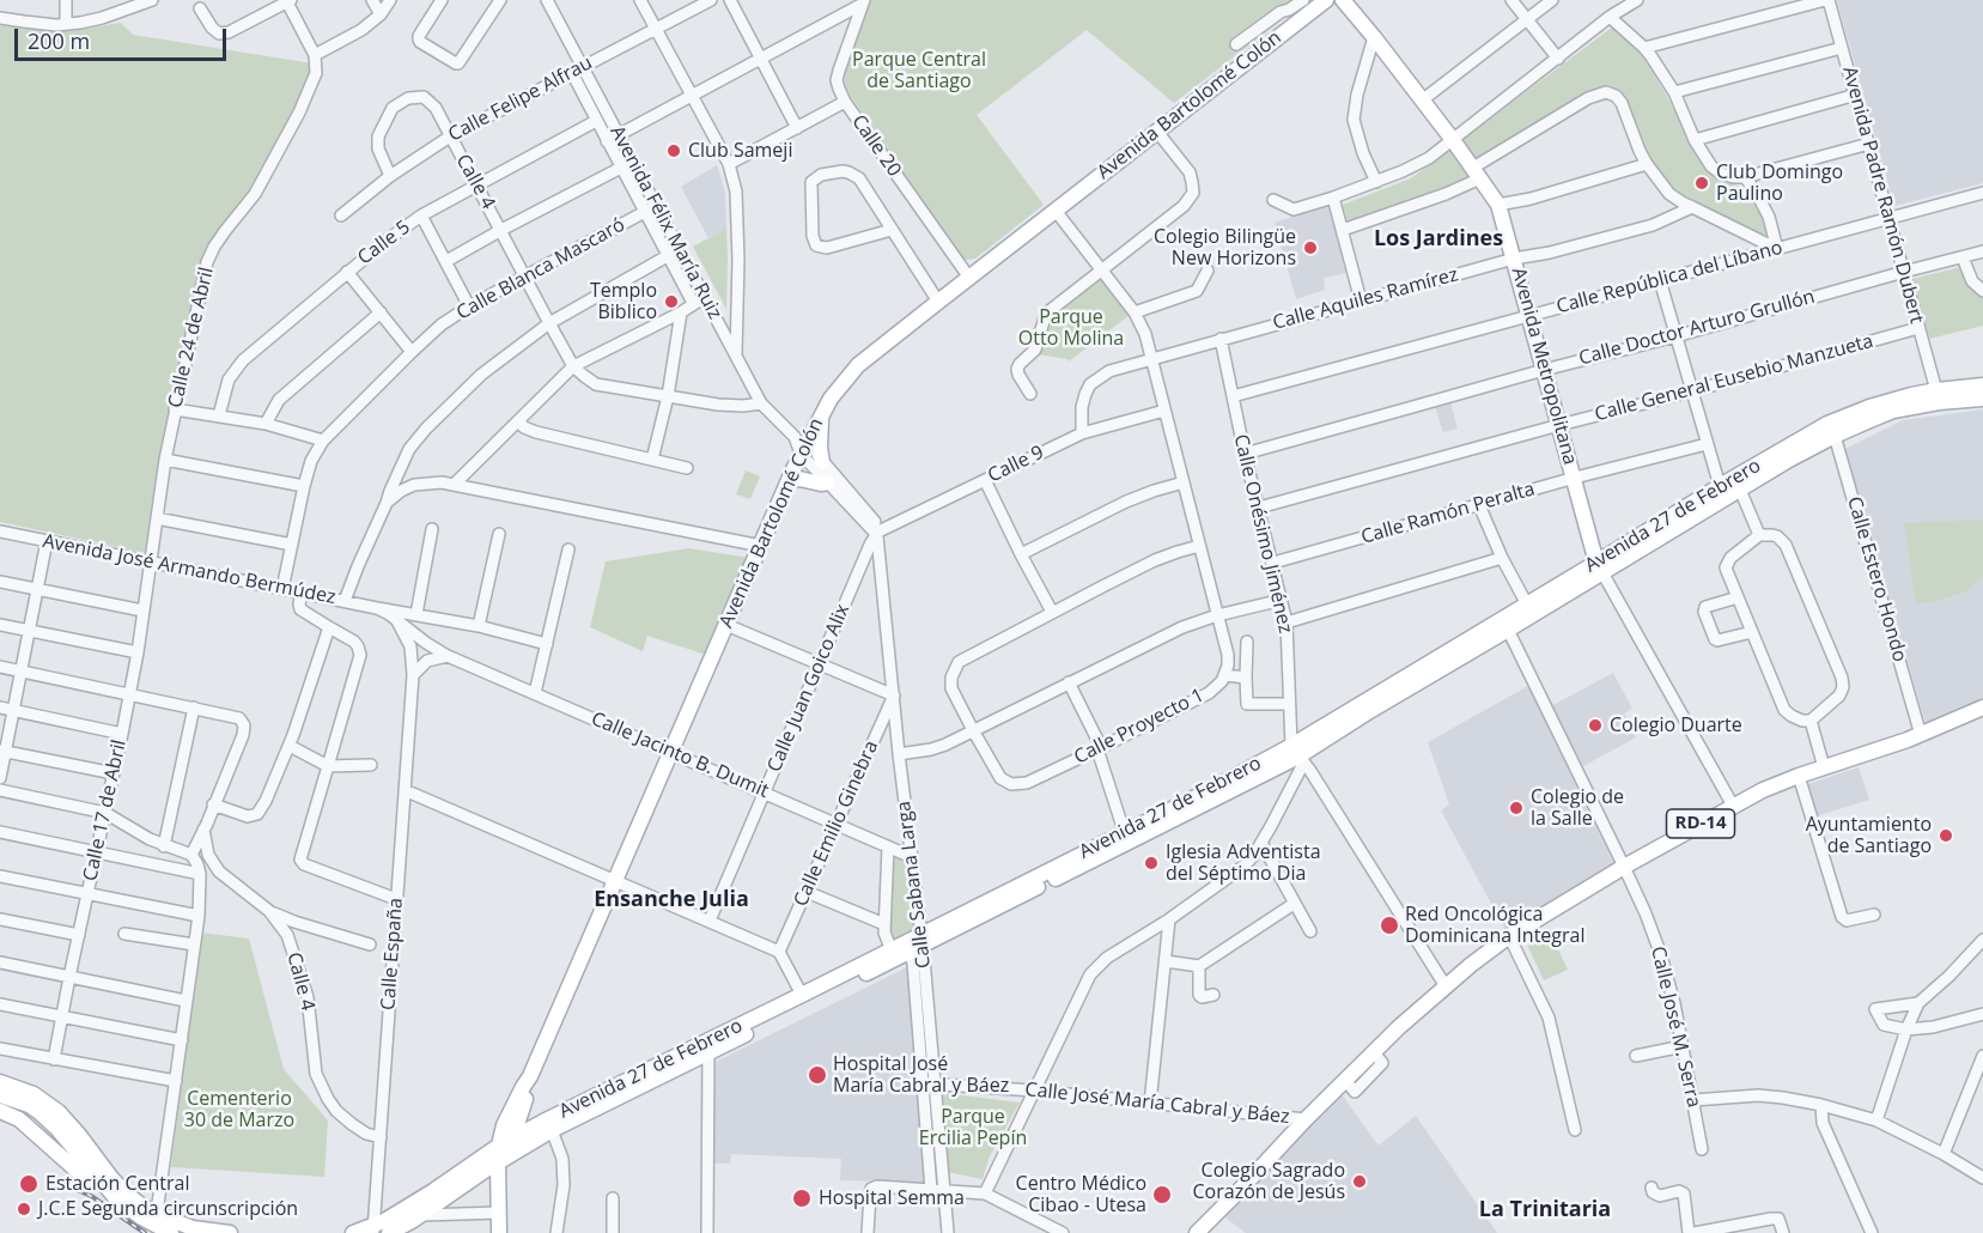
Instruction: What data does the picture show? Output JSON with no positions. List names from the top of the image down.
{
  "streets": {
    "main road": [
      "Avenida Bartolomé Colón",
      "Avenida Metropolitana",
      "Avenida 27 de Febrero",
      "RD-14"
    ],
    "street": [
      "Calle Felipe Alfrau",
      "Calle 20",
      "Calle 4",
      "Avenida Padre Ramón Dubert",
      "Avenida Félix María Ruiz",
      "Calle 5",
      "Calle Blanca Mascaró",
      "Calle República del Líbano",
      "Calle Aquiles Ramírez",
      "Calle Doctor Arturo Grullón",
      "Calle 24 de Abril",
      "Calle General Eusebio Manzueta",
      "Calle 9",
      "Calle Ramón Peralta",
      "Calle Onésimo Jiménez",
      "Avenida José Armando Bermúdez",
      "Calle Estero Hondo",
      "Calle Juan Goico Alix",
      "Calle Proyecto 1",
      "Calle Jacinto B. Dumit",
      "Calle 17 de Abril",
      "Calle Emilio Ginebra",
      "Calle Sabana Larga",
      "Calle España",
      "Calle José M. Serra",
      "Calle José María Cabral y Báez"
    ]
  },
  "crossings": [
    ["Calle Felipe Alfrau", "Calle 4"],
    ["Calle Felipe Alfrau", "Avenida Félix María Ruiz"],
    ["Avenida Bartolomé Colón", "Calle 20"],
    ["Avenida Bartolomé Colón", "Avenida Félix María Ruiz"],
    ["Avenida Bartolomé Colón", "Avenida 27 de Febrero"],
    ["Avenida Bartolomé Colón", "Calle Proyecto 1"],
    ["Avenida Bartolomé Colón", "Calle Jacinto B. Dumit"],
    ["Calle 4", "Calle 5"],
    ["Calle 4", "Calle Blanca Mascaró"],
    ["Calle 4", "Calle España"],
    ["Avenida Padre Ramón Dubert", "Calle República del Líbano"],
    ["Avenida Padre Ramón Dubert", "Calle Doctor Arturo Grullón"],
    ["Avenida Padre Ramón Dubert", "Calle General Eusebio Manzueta"],
    ["Avenida Padre Ramón Dubert", "Avenida 27 de Febrero"],
    ["Avenida Félix María Ruiz", "Calle Blanca Mascaró"],
    ["Calle Blanca Mascaró", "Avenida José Armando Bermúdez"],
    ["Calle República del Líbano", "Avenida Metropolitana"],
    ["Calle República del Líbano", "Calle Onésimo Jiménez"],
    ["Calle Aquiles Ramírez", "Avenida Metropolitana"],
    ["Calle Aquiles Ramírez", "Calle 9"],
    ["Calle Aquiles Ramírez", "Calle Onésimo Jiménez"],
    ["Calle Aquiles Ramírez", "Calle Proyecto 1"],
    ["Calle Doctor Arturo Grullón", "Avenida Metropolitana"],
    ["Calle Doctor Arturo Grullón", "Calle Onésimo Jiménez"],
    ["Calle 24 de Abril", "Avenida José Armando Bermúdez"],
    ["Calle 24 de Abril", "Calle 17 de Abril"],
    ["Avenida Metropolitana", "Calle General Eusebio Manzueta"],
    ["Avenida Metropolitana", "Calle Ramón Peralta"],
    ["Avenida Metropolitana", "Avenida 27 de Febrero"],
    ["Calle General Eusebio Manzueta", "Calle Onésimo Jiménez"],
    ["Calle 9", "Calle Juan Goico Alix"],
    ["Calle 9", "Calle Proyecto 1"],
    ["Calle 9", "Calle Sabana Larga"],
    ["Calle Ramón Peralta", "Calle Onésimo Jiménez"],
    ["Avenida 27 de Febrero", "Calle Onésimo Jiménez"],
    ["Avenida 27 de Febrero", "Calle Estero Hondo"],
    ["Avenida 27 de Febrero", "Calle Sabana Larga"],
    ["Avenida 27 de Febrero", "Calle España"],
    ["Avenida 27 de Febrero", "Calle José M. Serra"],
    ["Calle Onésimo Jiménez", "RD-14"],
    ["Avenida José Armando Bermúdez", "Calle Jacinto B. Dumit"],
    ["Avenida José Armando Bermúdez", "Calle 17 de Abril"],
    ["Avenida José Armando Bermúdez", "Calle España"],
    ["Calle Estero Hondo", "RD-14"],
    ["Calle Juan Goico Alix", "Calle Jacinto B. Dumit"],
    ["Calle Juan Goico Alix", "Calle Sabana Larga"],
    ["Calle Jacinto B. Dumit", "Calle Emilio Ginebra"],
    ["Calle Jacinto B. Dumit", "Calle Sabana Larga"],
    ["Calle Emilio Ginebra", "Calle Sabana Larga"],
    ["RD-14", "Calle José M. Serra"],
    ["RD-14", "Calle José María Cabral y Báez"],
    ["Calle Sabana Larga", "Calle José María Cabral y Báez"]
  ],
  "districts": ["Los Jardines", "Ensanche Julia", "La Trinitaria"],
  "parks": [
    "Parque Central de Santiago",
    "Parque Otto Molina",
    "Cementerio 30 de Marzo",
    "Parque Ercilia Pepín"
  ],
  "places": [
    "Club Sameji",
    "Club Domingo Paulino",
    "Colegio Bilingüe New Horizons",
    "Templo Biblico",
    "Colegio Duarte",
    "Colegio de la Salle",
    "Ayuntamiento de Santiago",
    "Iglesia Adventista del Séptimo Dia",
    "Red Oncológica Dominicana Integral",
    "Hospital José María Cabral y Báez",
    "Colegio Sagrado Corazón de Jesús",
    "Estación Central",
    "Centro Médico Cibao - Utesa",
    "Hospital Semma",
    "J.C.E Segunda circunscripción"
  ],
  "scale_bar": "200 m"
}
